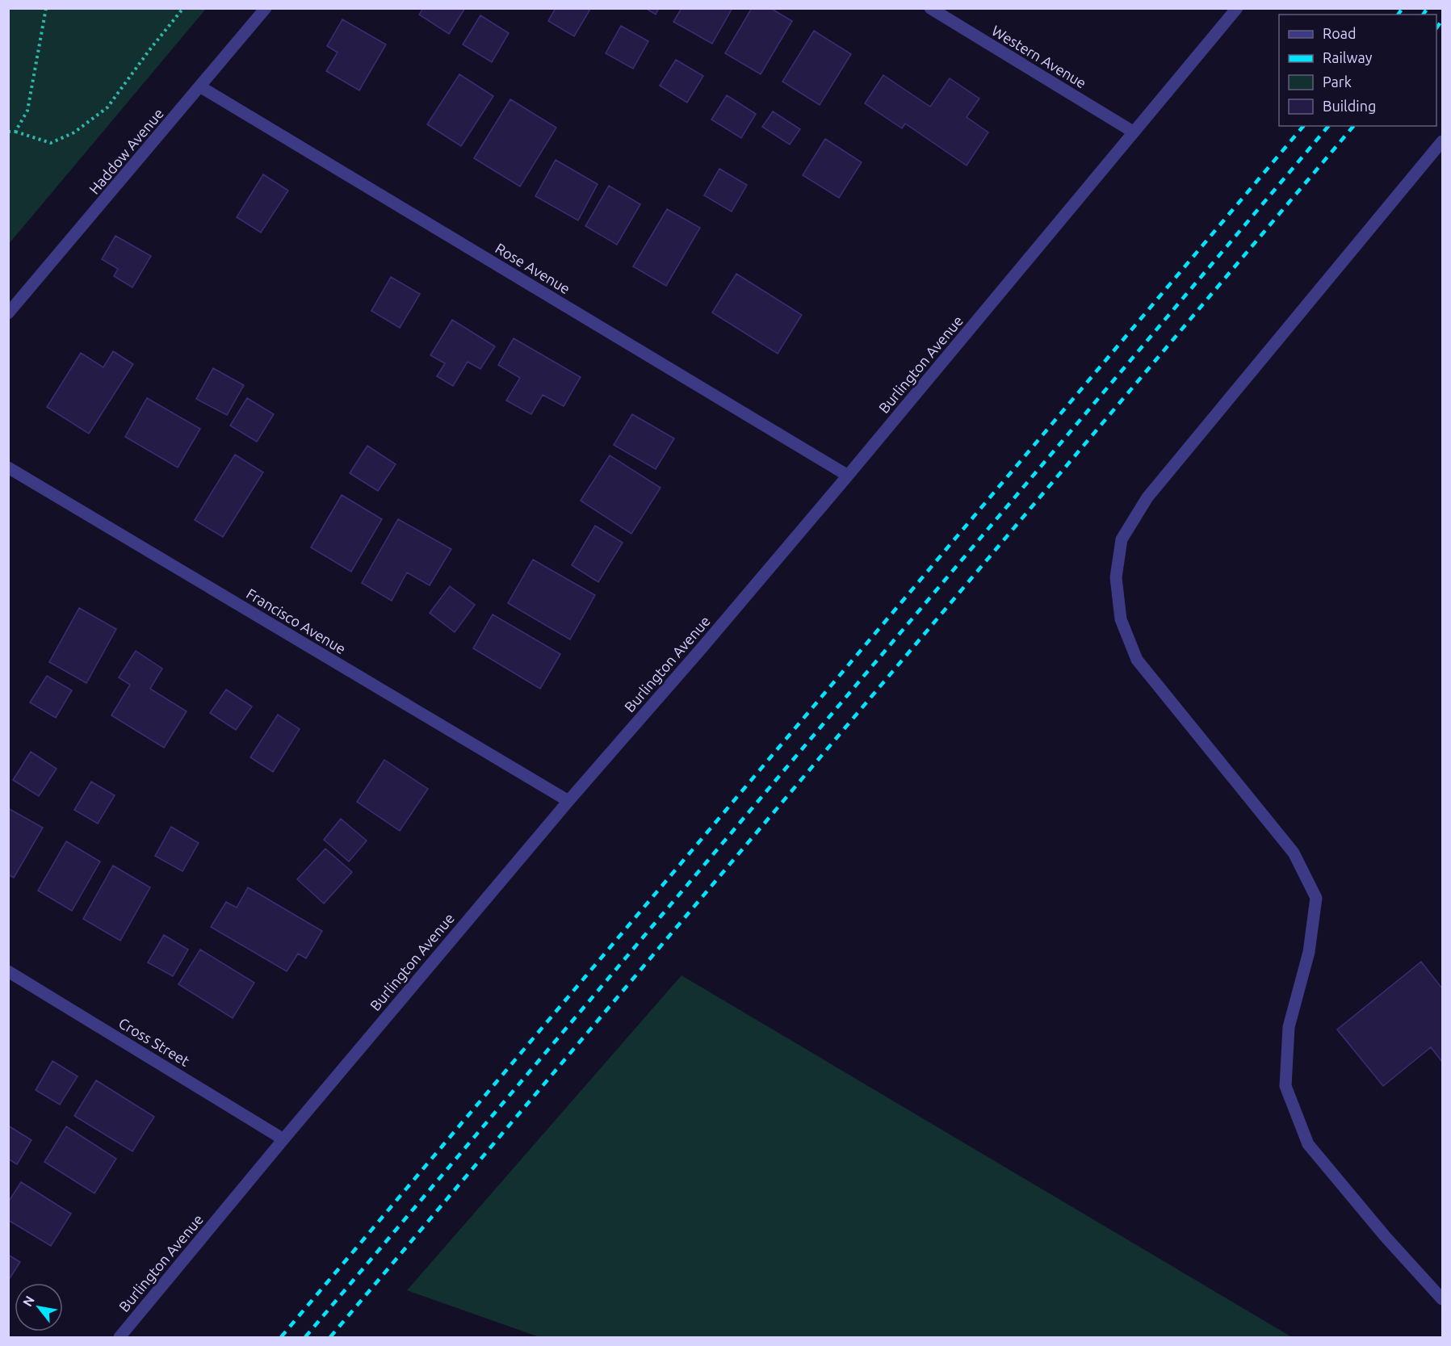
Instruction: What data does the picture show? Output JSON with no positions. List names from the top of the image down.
{
  "streets": {
    "street": [
      "Western Avenue",
      "Haddow Avenue",
      "Rose Avenue",
      "Burlington Avenue",
      "Francisco Avenue",
      "Cross Street"
    ]
  },
  "crossings": [
    ["Western Avenue", "Burlington Avenue"],
    ["Haddow Avenue", "Rose Avenue"],
    ["Rose Avenue", "Burlington Avenue"],
    ["Burlington Avenue", "Francisco Avenue"],
    ["Burlington Avenue", "Cross Street"]
  ],
  "legend": [
    "Road",
    "Railway",
    "Park",
    "Building"
  ],
  "north": "top left"
}
